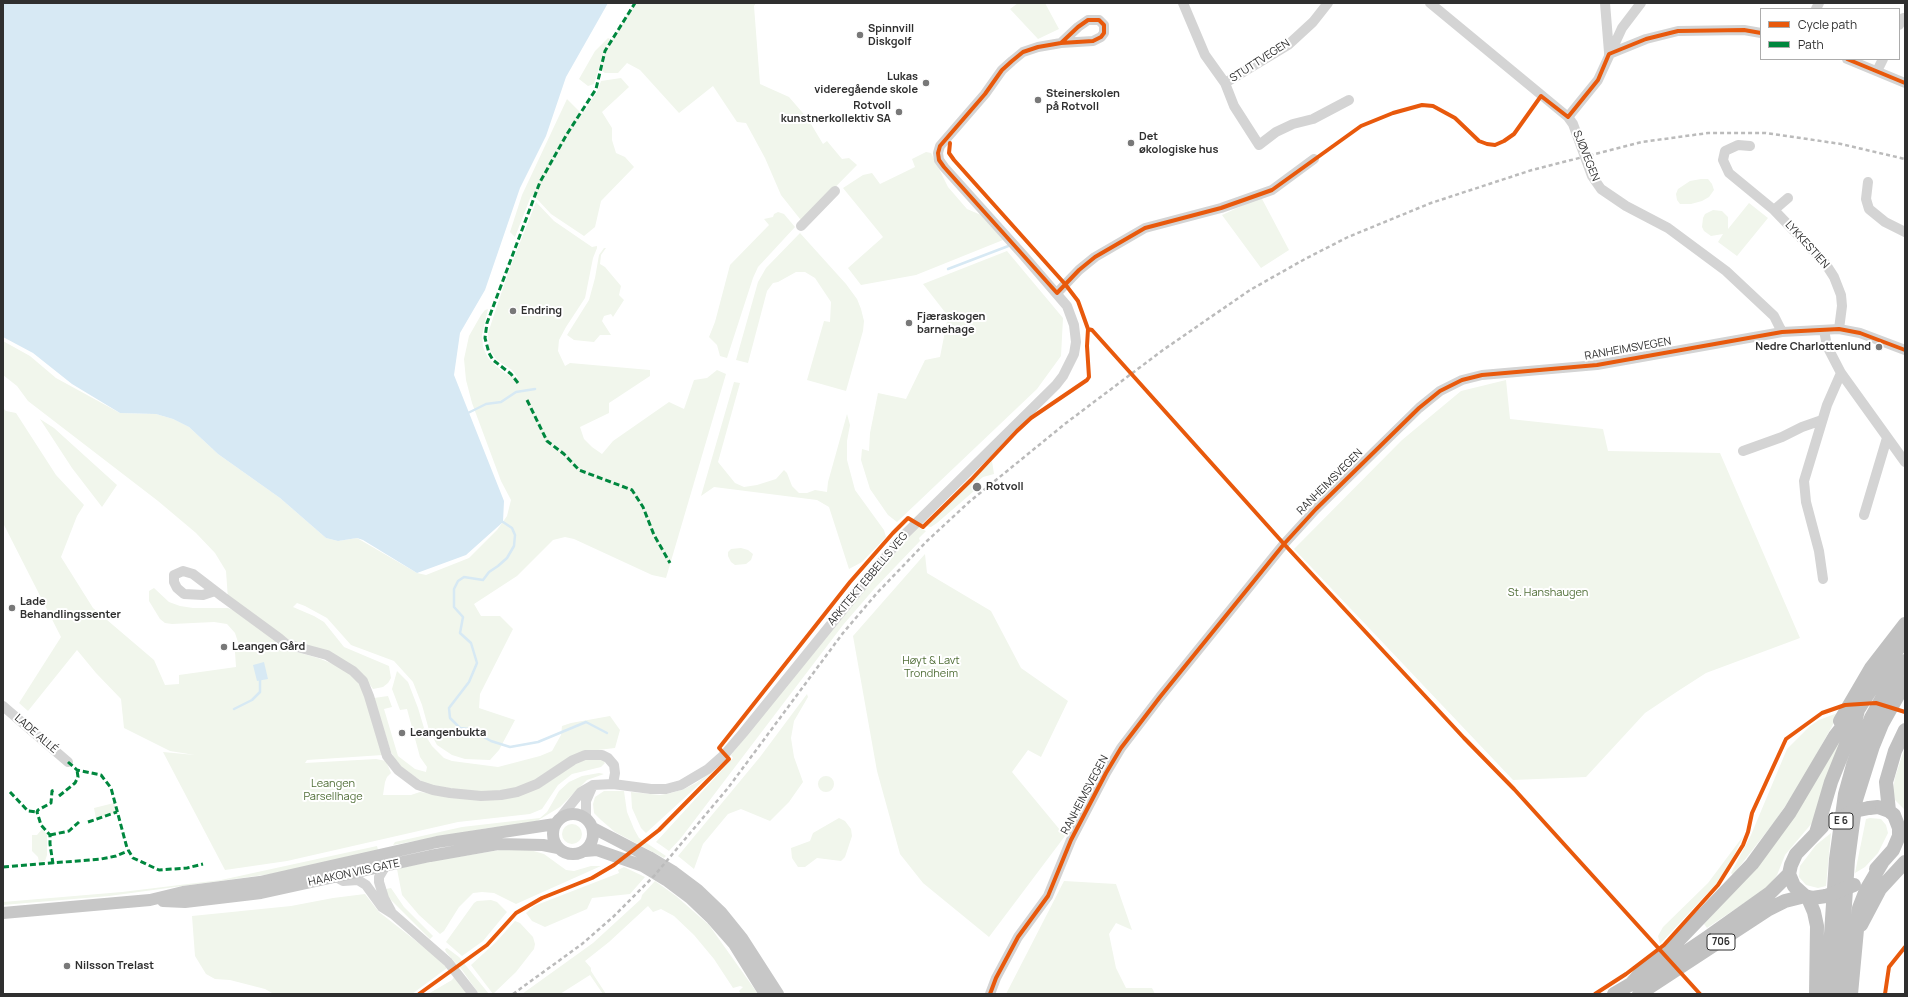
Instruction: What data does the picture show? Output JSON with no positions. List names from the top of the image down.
{
  "streets": {
    "highway": ["E 6", "706"],
    "main road": ["HAAKON VIIS GATE"],
    "street": [
      "STUTTVEGEN",
      "SJØVEGEN",
      "LYKKESTIEN",
      "RANHEIMSVEGEN",
      "ARKITEKT EBBELLS VEG",
      "LADE ALLÉ"
    ]
  },
  "crossings": [
    ["SJØVEGEN", "RANHEIMSVEGEN"],
    ["LYKKESTIEN", "RANHEIMSVEGEN"],
    ["E 6", "706"]
  ],
  "parks": ["St. Hanshaugen", "Høyt & Lavt Trondheim", "Leangen Parsellhage"],
  "places": [
    "Spinnvill Diskgolf",
    "Lukas videregående skole",
    "Steinerskolen på Rotvoll",
    "Rotvoll kunstnerkollektiv SA",
    "Det økologiske hus",
    "Endring",
    "Fjæraskogen barnehage",
    "Nedre Charlottenlund",
    "Rotvoll",
    "Lade Behandlingssenter",
    "Leangen Gård",
    "Leangenbukta",
    "Nilsson Trelast"
  ],
  "legend": ["Cycle path", "Path"]
}
